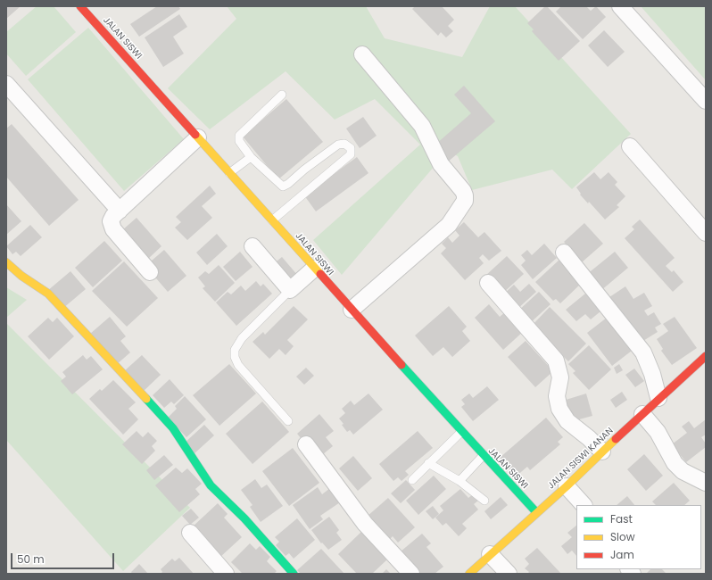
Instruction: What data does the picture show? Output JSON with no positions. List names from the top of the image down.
{
  "streets": {
    "street": ["JALAN SISWI", "JALAN SISWI KANAN"]
  },
  "crossings": [
    ["JALAN SISWI", "JALAN SISWI KANAN"]
  ],
  "legend": ["Fast", "Slow", "Jam"],
  "scale_bar": "50 m"
}
